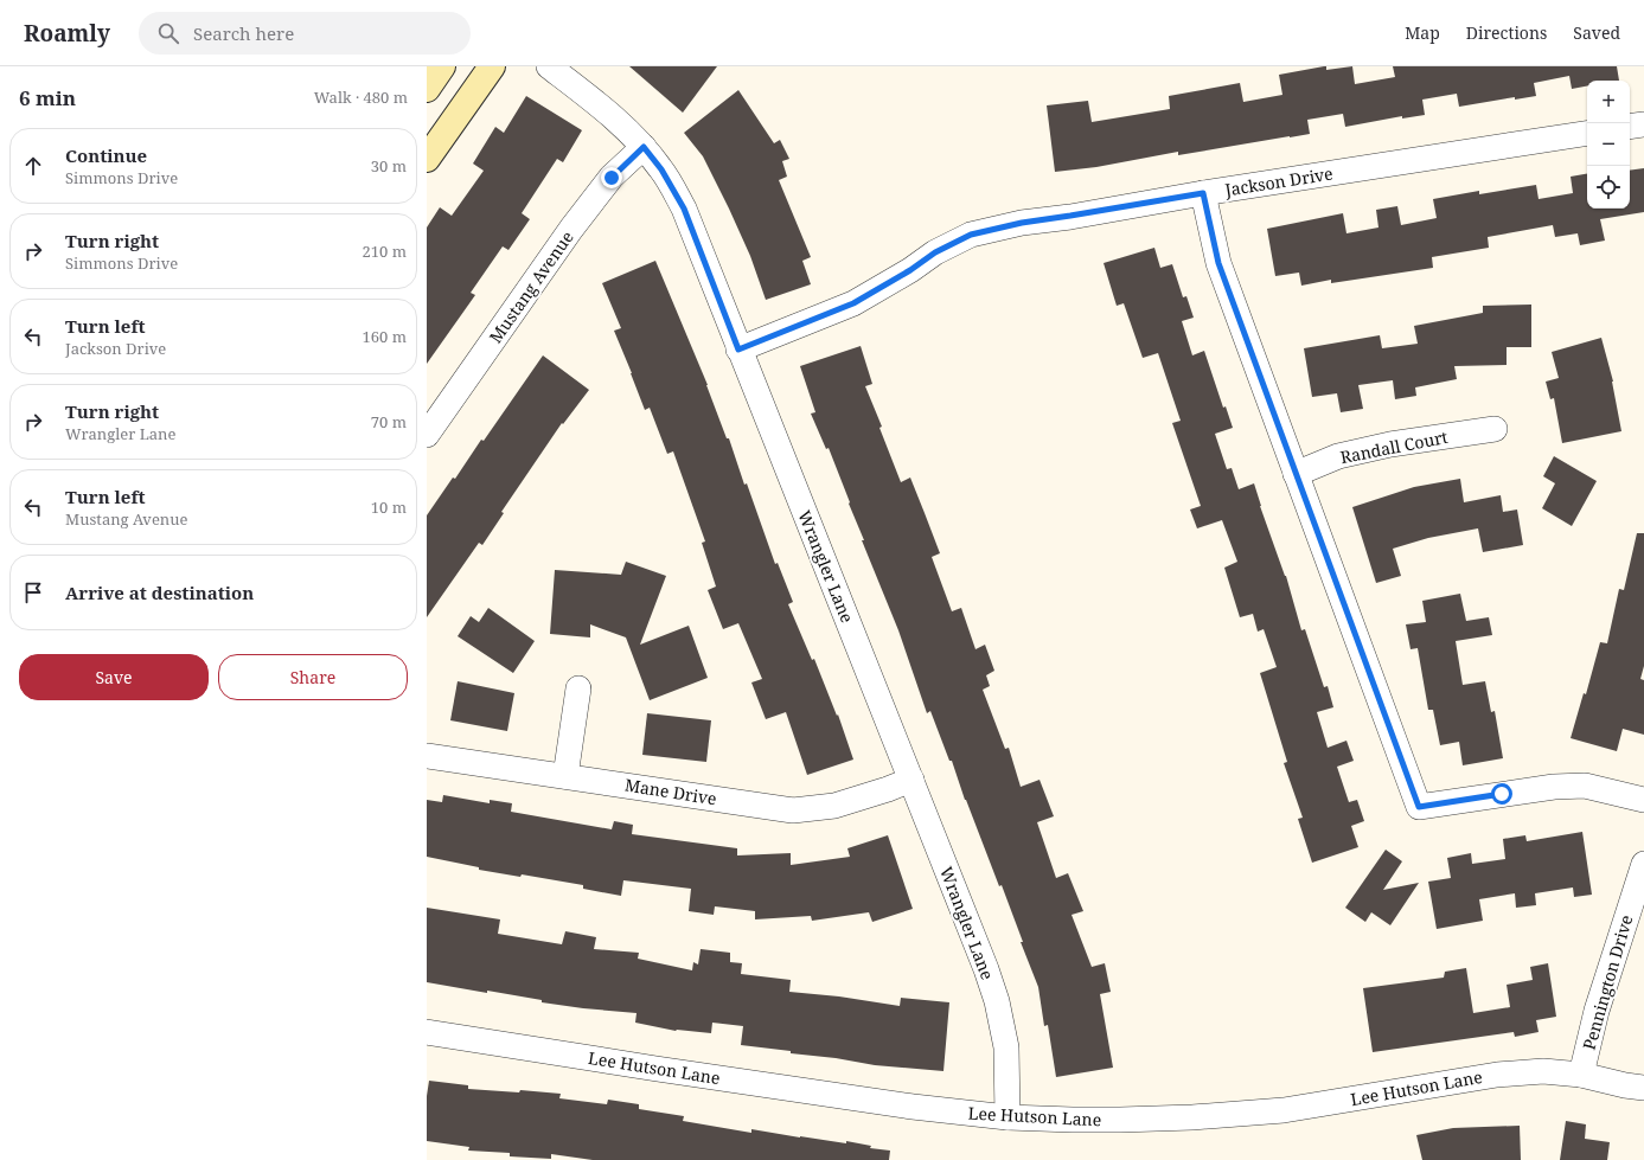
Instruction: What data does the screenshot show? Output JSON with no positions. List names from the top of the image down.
{
  "streets": {
    "street": [
      "Jackson Drive",
      "Mustang Avenue",
      "Randall Court",
      "Wrangler Lane",
      "Mane Drive",
      "Pennington Drive",
      "Lee Hutson Lane"
    ]
  },
  "crossings": [
    ["Jackson Drive", "Wrangler Lane"],
    ["Mustang Avenue", "Wrangler Lane"],
    ["Wrangler Lane", "Mane Drive"],
    ["Wrangler Lane", "Lee Hutson Lane"],
    ["Pennington Drive", "Lee Hutson Lane"]
  ],
  "page": {
    "header": "Roamly",
    "search": "Search here",
    "nav": ["Map", "Directions", "Saved"],
    "heading": ["6 min", "Walk · 480 m"],
    "map_buttons": ["+", "−"],
    "list": [
      ["Continue", "Simmons Drive", "30 m"],
      ["Turn right", "Simmons Drive", "210 m"],
      ["Turn left", "Jackson Drive", "160 m"],
      ["Turn right", "Wrangler Lane", "70 m"],
      ["Turn left", "Mustang Avenue", "10 m"],
      "Arrive at destination"
    ],
    "buttons": ["Save", "Share"]
  }
}
